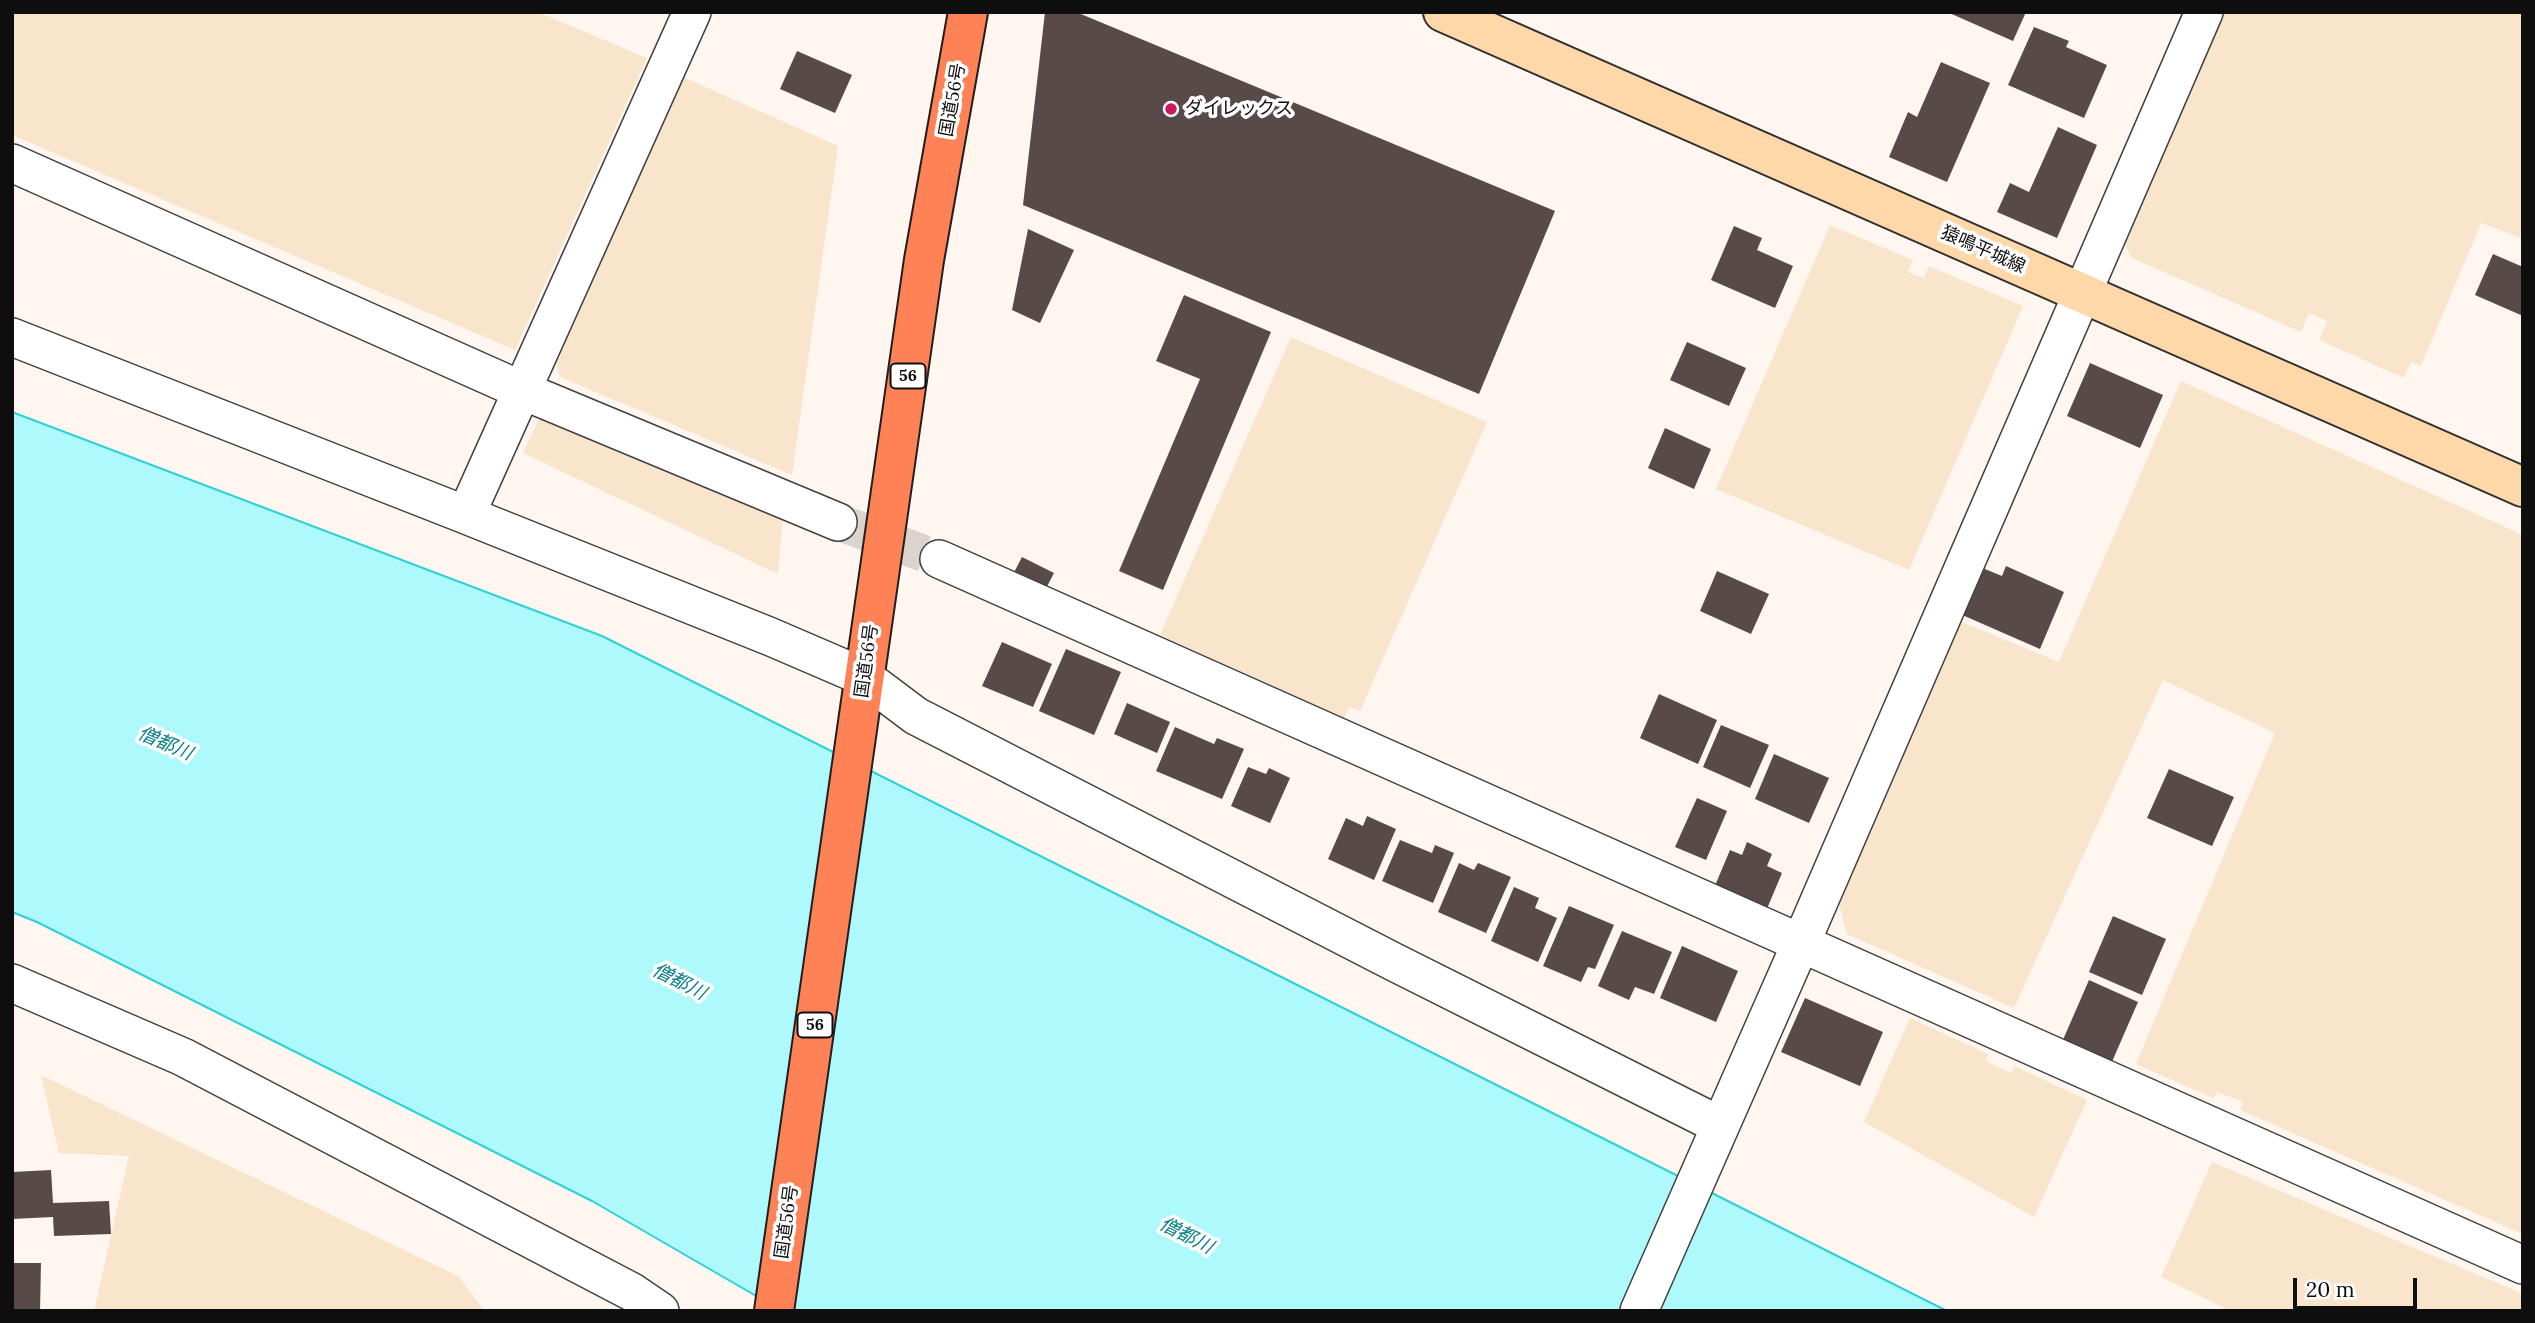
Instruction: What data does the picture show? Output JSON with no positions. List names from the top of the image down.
{
  "streets": {
    "highway": ["国道56号", "56"],
    "main road": ["猿鳴平城線"]
  },
  "water": ["僧都川"],
  "places": ["ダイレックス"],
  "scale_bar": "20 m"
}
